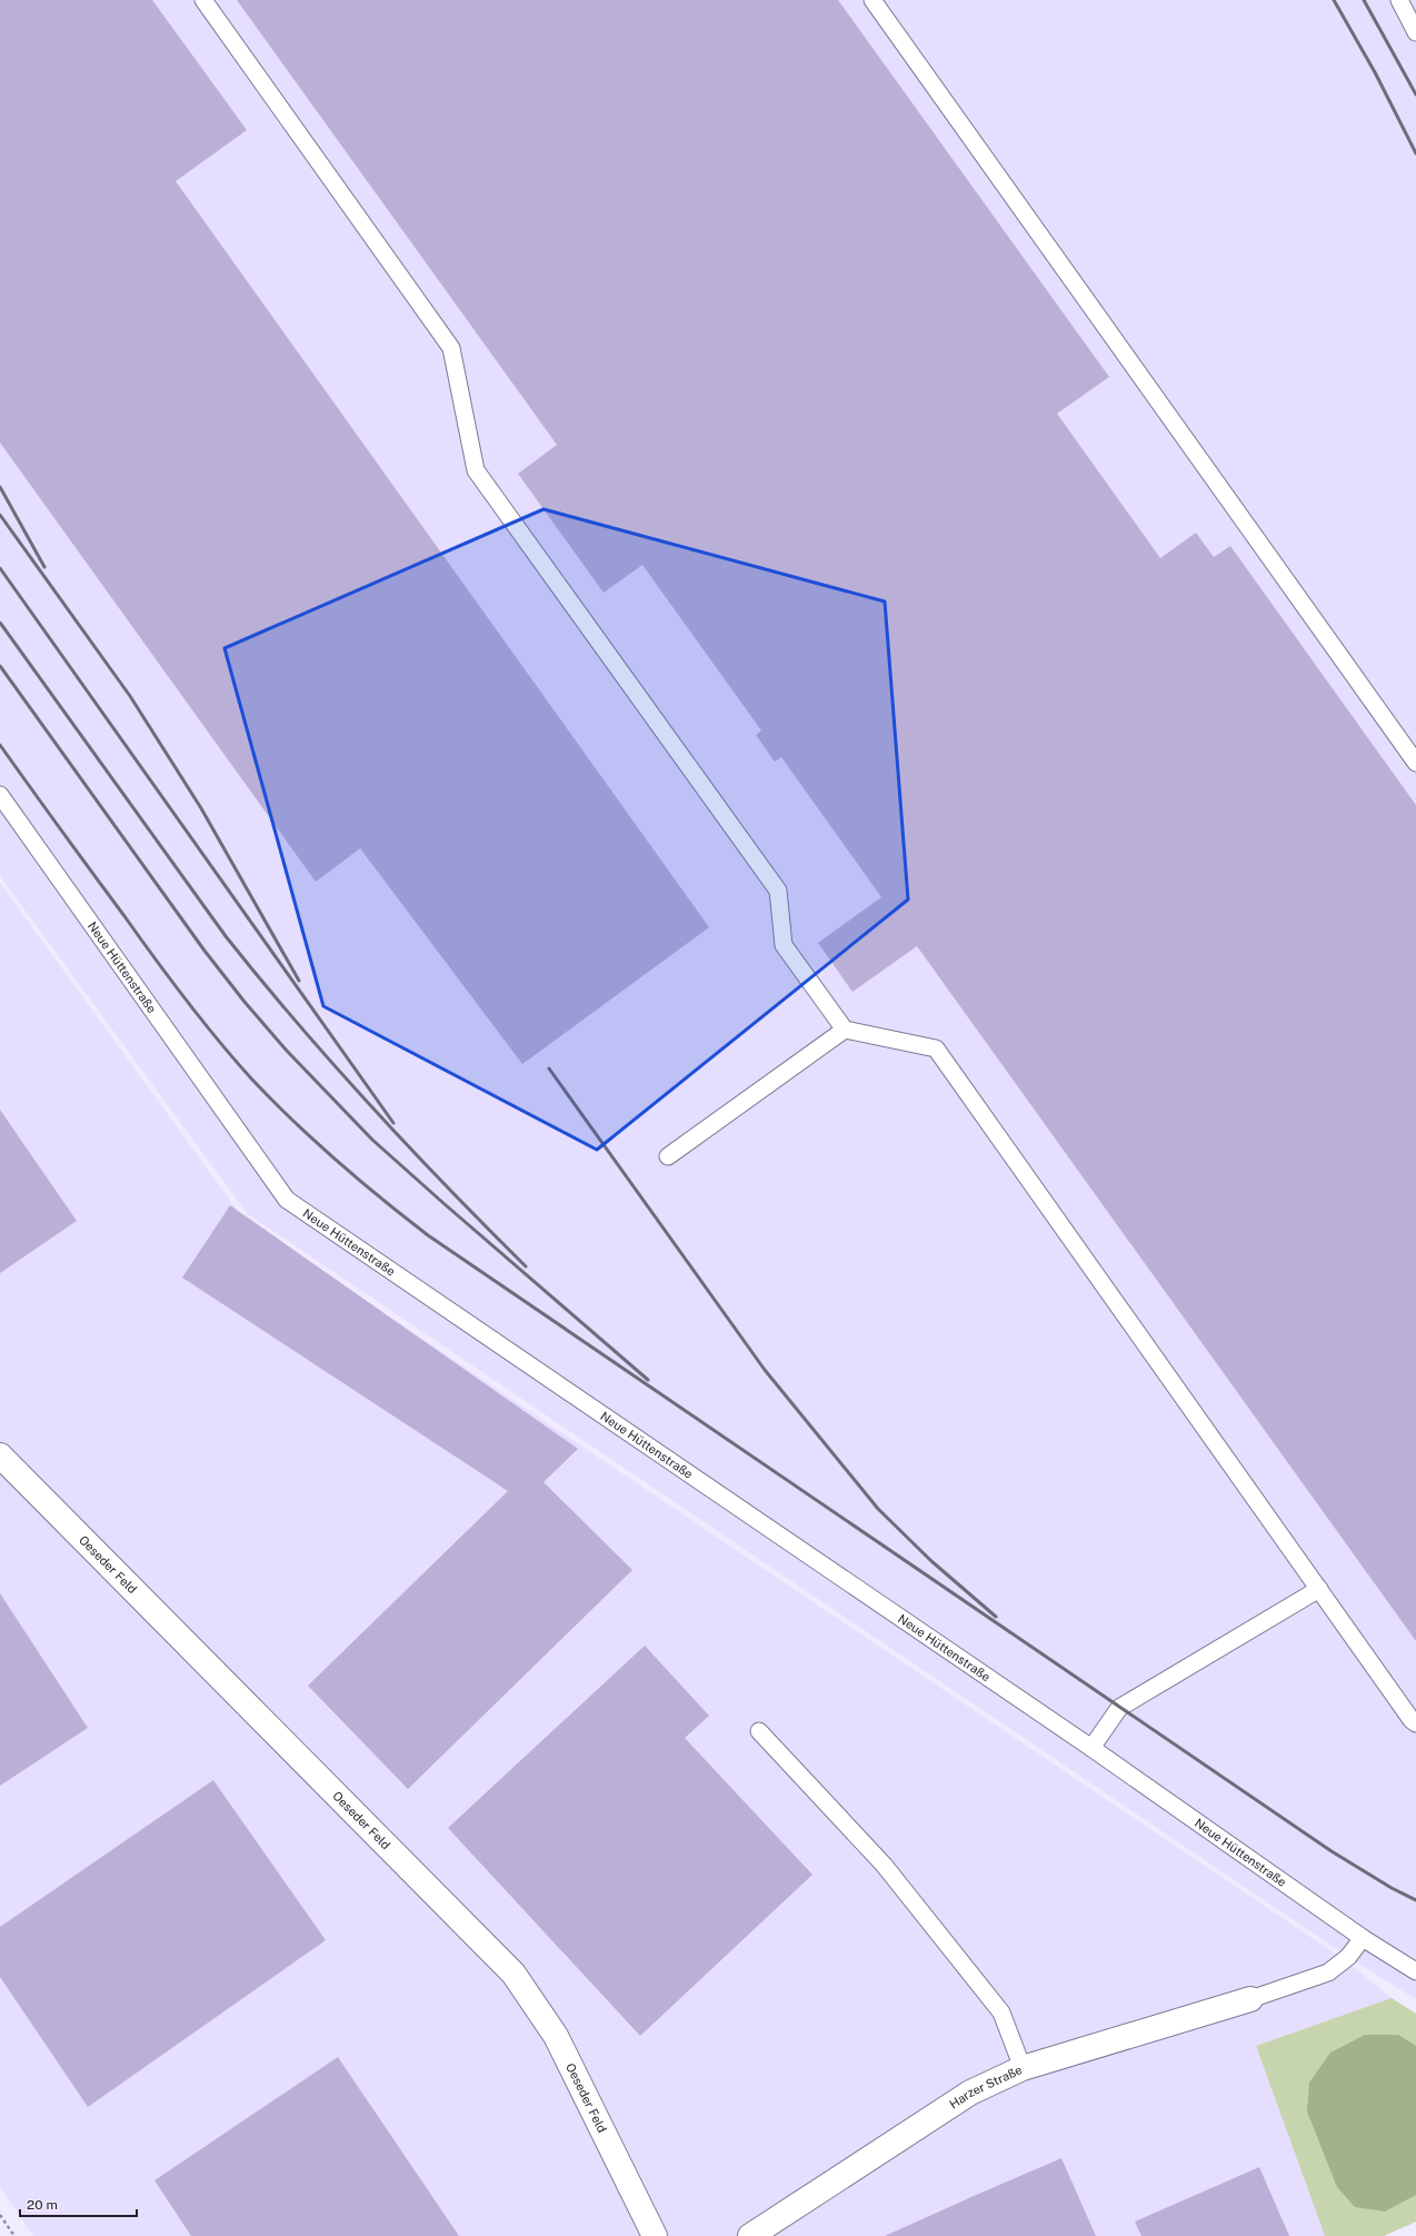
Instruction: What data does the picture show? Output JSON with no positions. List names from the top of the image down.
{
  "streets": {
    "street": ["Oeseder Feld", "Harzer Straße"],
    "lane": ["Neue Hüttenstraße"]
  },
  "scale_bar": "20 m"
}
